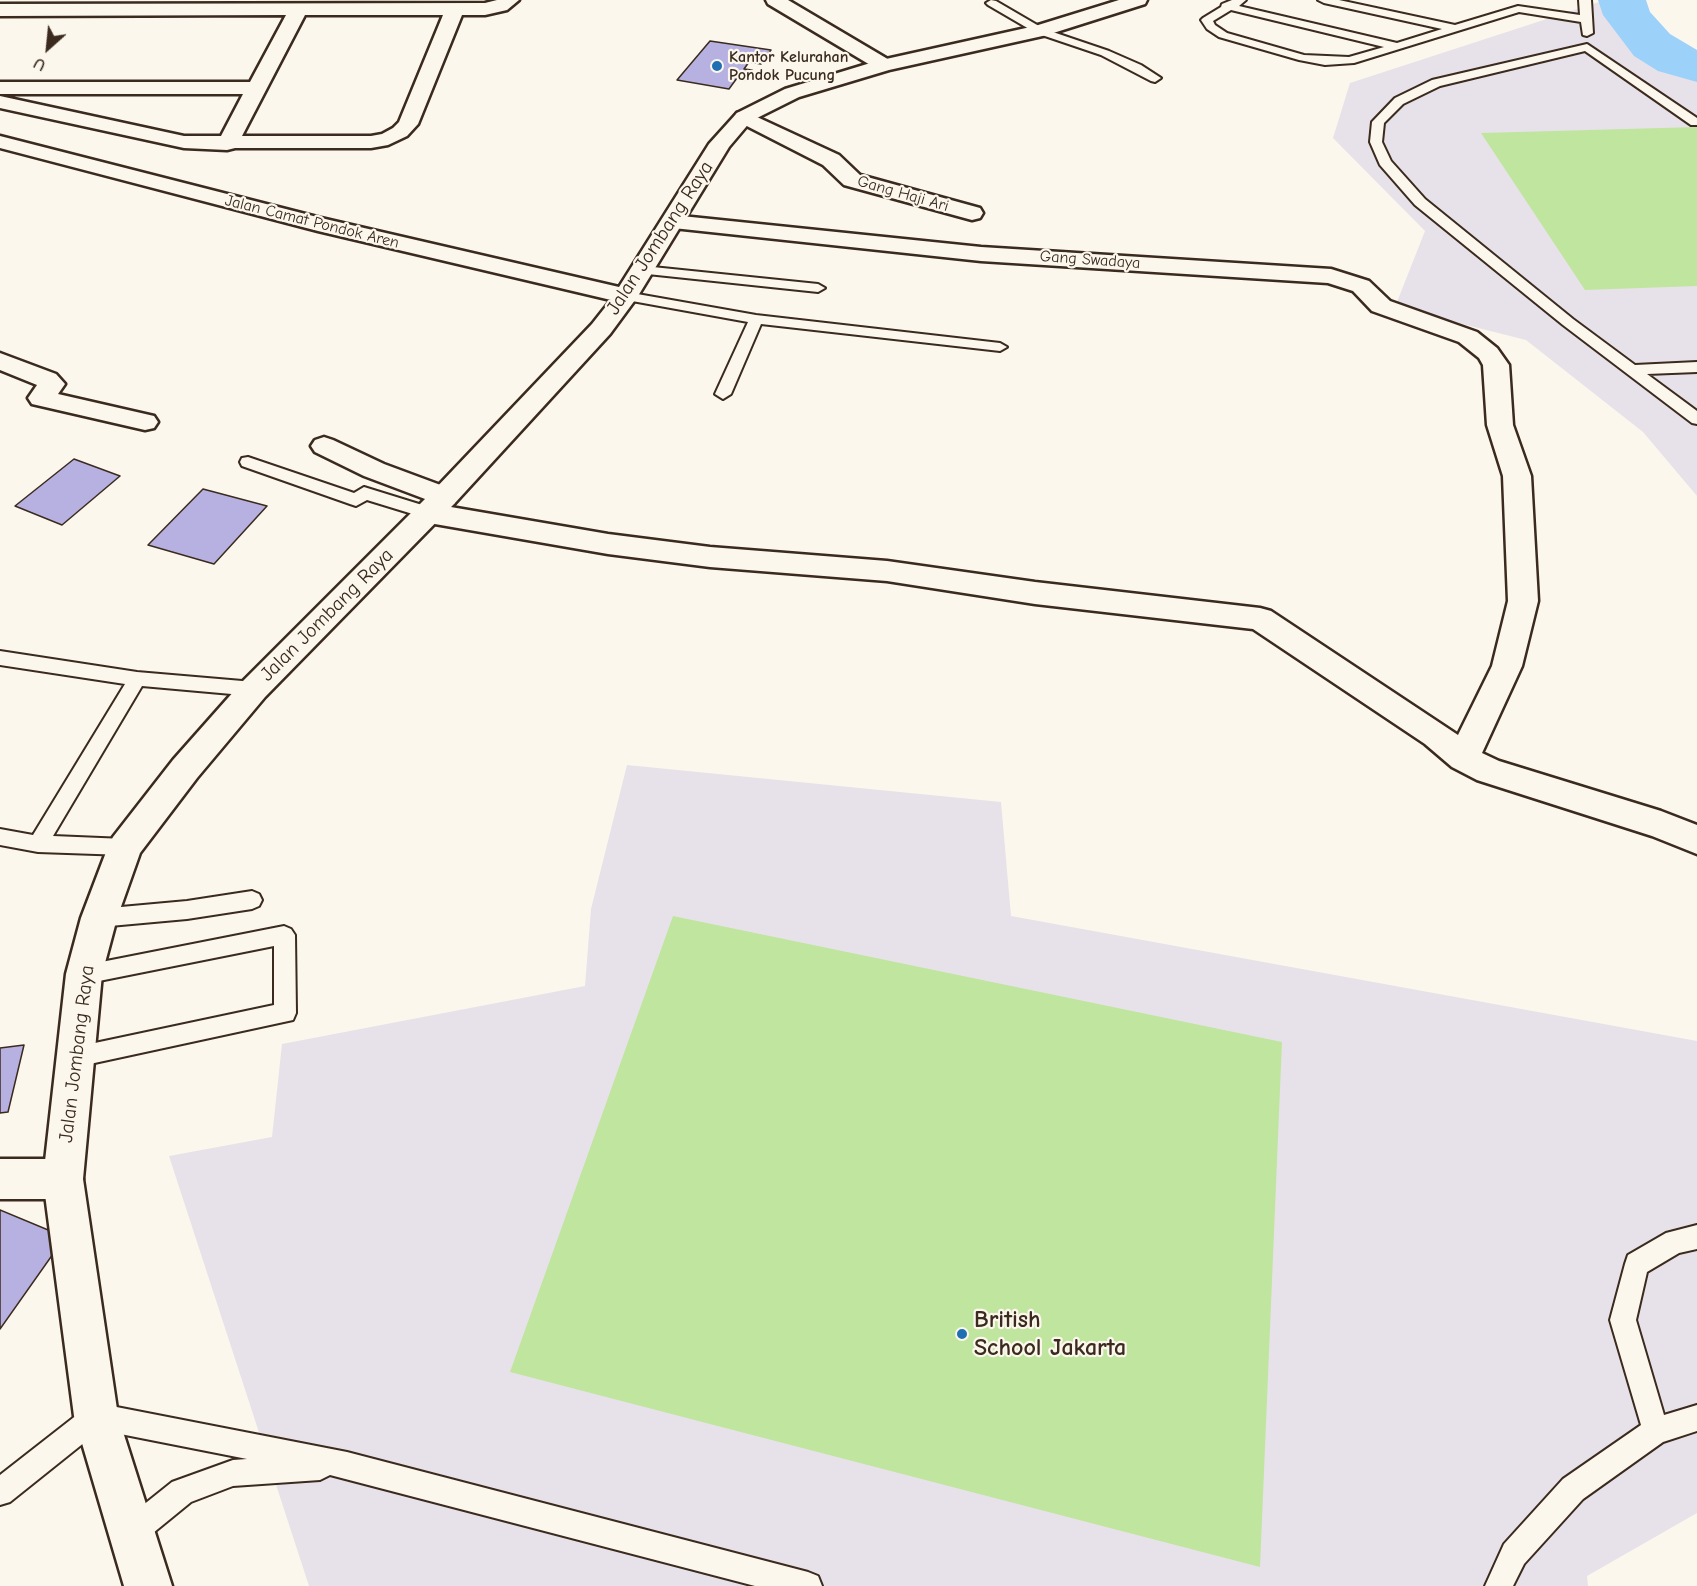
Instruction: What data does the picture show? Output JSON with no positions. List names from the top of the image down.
{
  "streets": {
    "street": [
      "Gang Haji Ari",
      "Jalan Camat Pondok Aren",
      "Jalan Jombang Raya",
      "Gang Swadaya"
    ]
  },
  "crossings": [
    ["Gang Haji Ari", "Jalan Jombang Raya"],
    ["Jalan Camat Pondok Aren", "Jalan Jombang Raya"],
    ["Jalan Jombang Raya", "Gang Swadaya"]
  ],
  "places": ["Kantor Kelurahan Pondok Pucung", "British School Jakarta"],
  "north": "bottom left"
}
